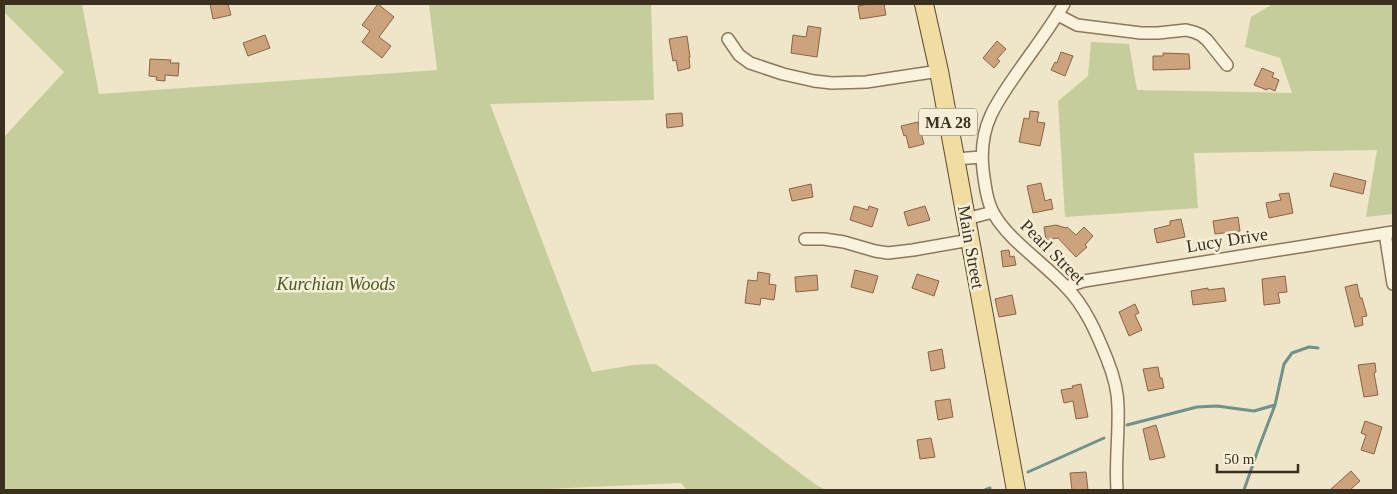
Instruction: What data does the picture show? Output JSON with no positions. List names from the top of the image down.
{
  "streets": {
    "main road": ["MA 28", "Main Street"],
    "street": ["Lucy Drive", "Pearl Street"]
  },
  "crossings": [
    ["Lucy Drive", "Pearl Street"]
  ],
  "parks": ["Kurchian Woods"],
  "scale_bar": "50 m"
}
